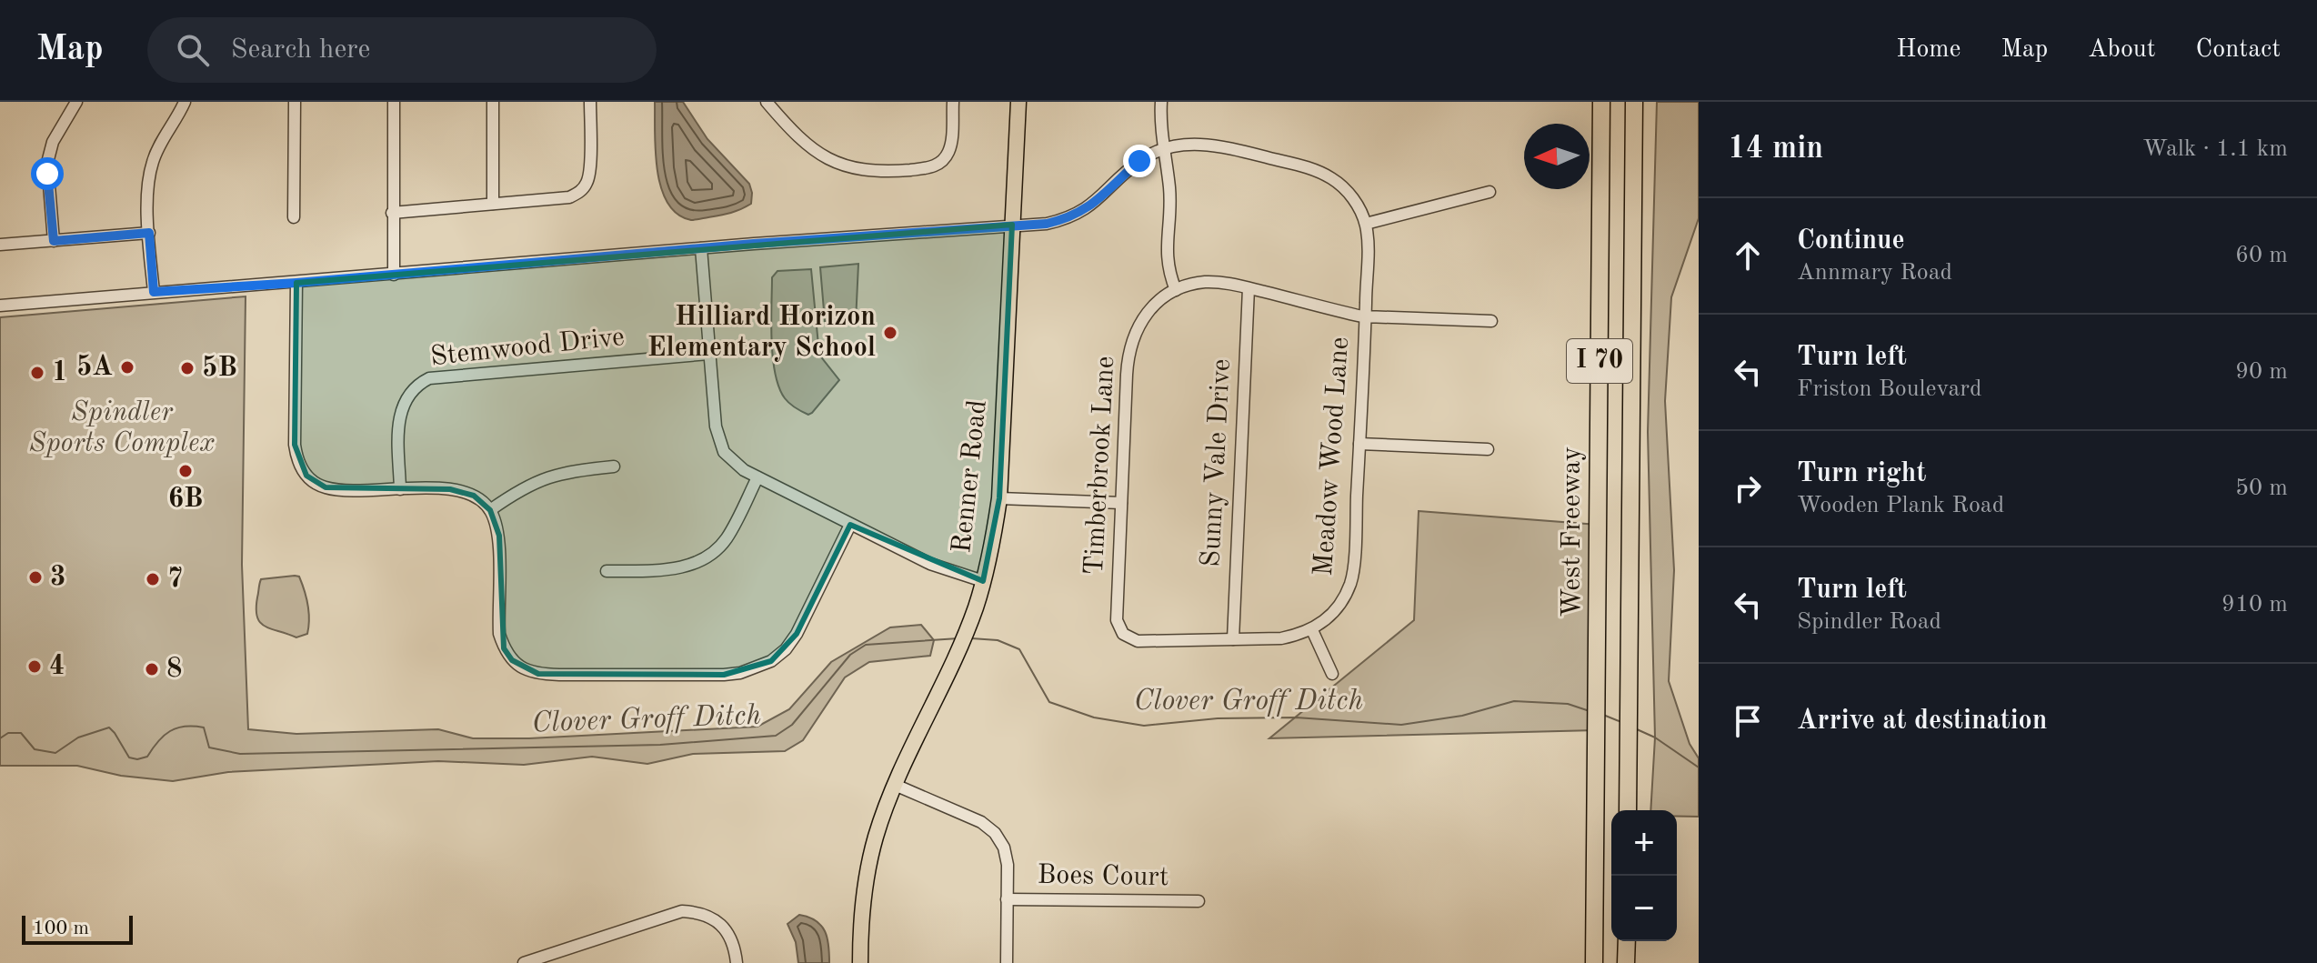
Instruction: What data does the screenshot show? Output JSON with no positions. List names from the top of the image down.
{
  "streets": {
    "highway": ["I 70", "West Freeway"],
    "main road": ["Renner Road"],
    "street": [
      "Stemwood Drive",
      "Meadow Wood Lane",
      "Sunny Vale Drive",
      "Timberbrook Lane",
      "Boes Court"
    ]
  },
  "crossings": [
    ["Sunny Vale Drive", "Timberbrook Lane"]
  ],
  "water": ["Clover Groff Ditch"],
  "parks": ["Spindler Sports Complex"],
  "places": [
    "Hilliard Horizon Elementary School",
    "5A",
    "5B",
    "1",
    "6B",
    "3",
    "7",
    "4",
    "8"
  ],
  "scale_bar": "100 m",
  "north": "left",
  "page": {
    "header": "Map",
    "search": "Search here",
    "nav": [
      "Home",
      "Map",
      "About",
      "Contact"
    ],
    "heading": ["14 min", "Walk · 1.1 km"],
    "list": [
      ["Continue", "Annmary Road", "60 m"],
      ["Turn left", "Friston Boulevard", "90 m"],
      ["Turn right", "Wooden Plank Road", "50 m"],
      ["Turn left", "Spindler Road", "910 m"],
      "Arrive at destination"
    ],
    "map_buttons": ["+", "−"],
    "scale": "100 m"
  }
}
